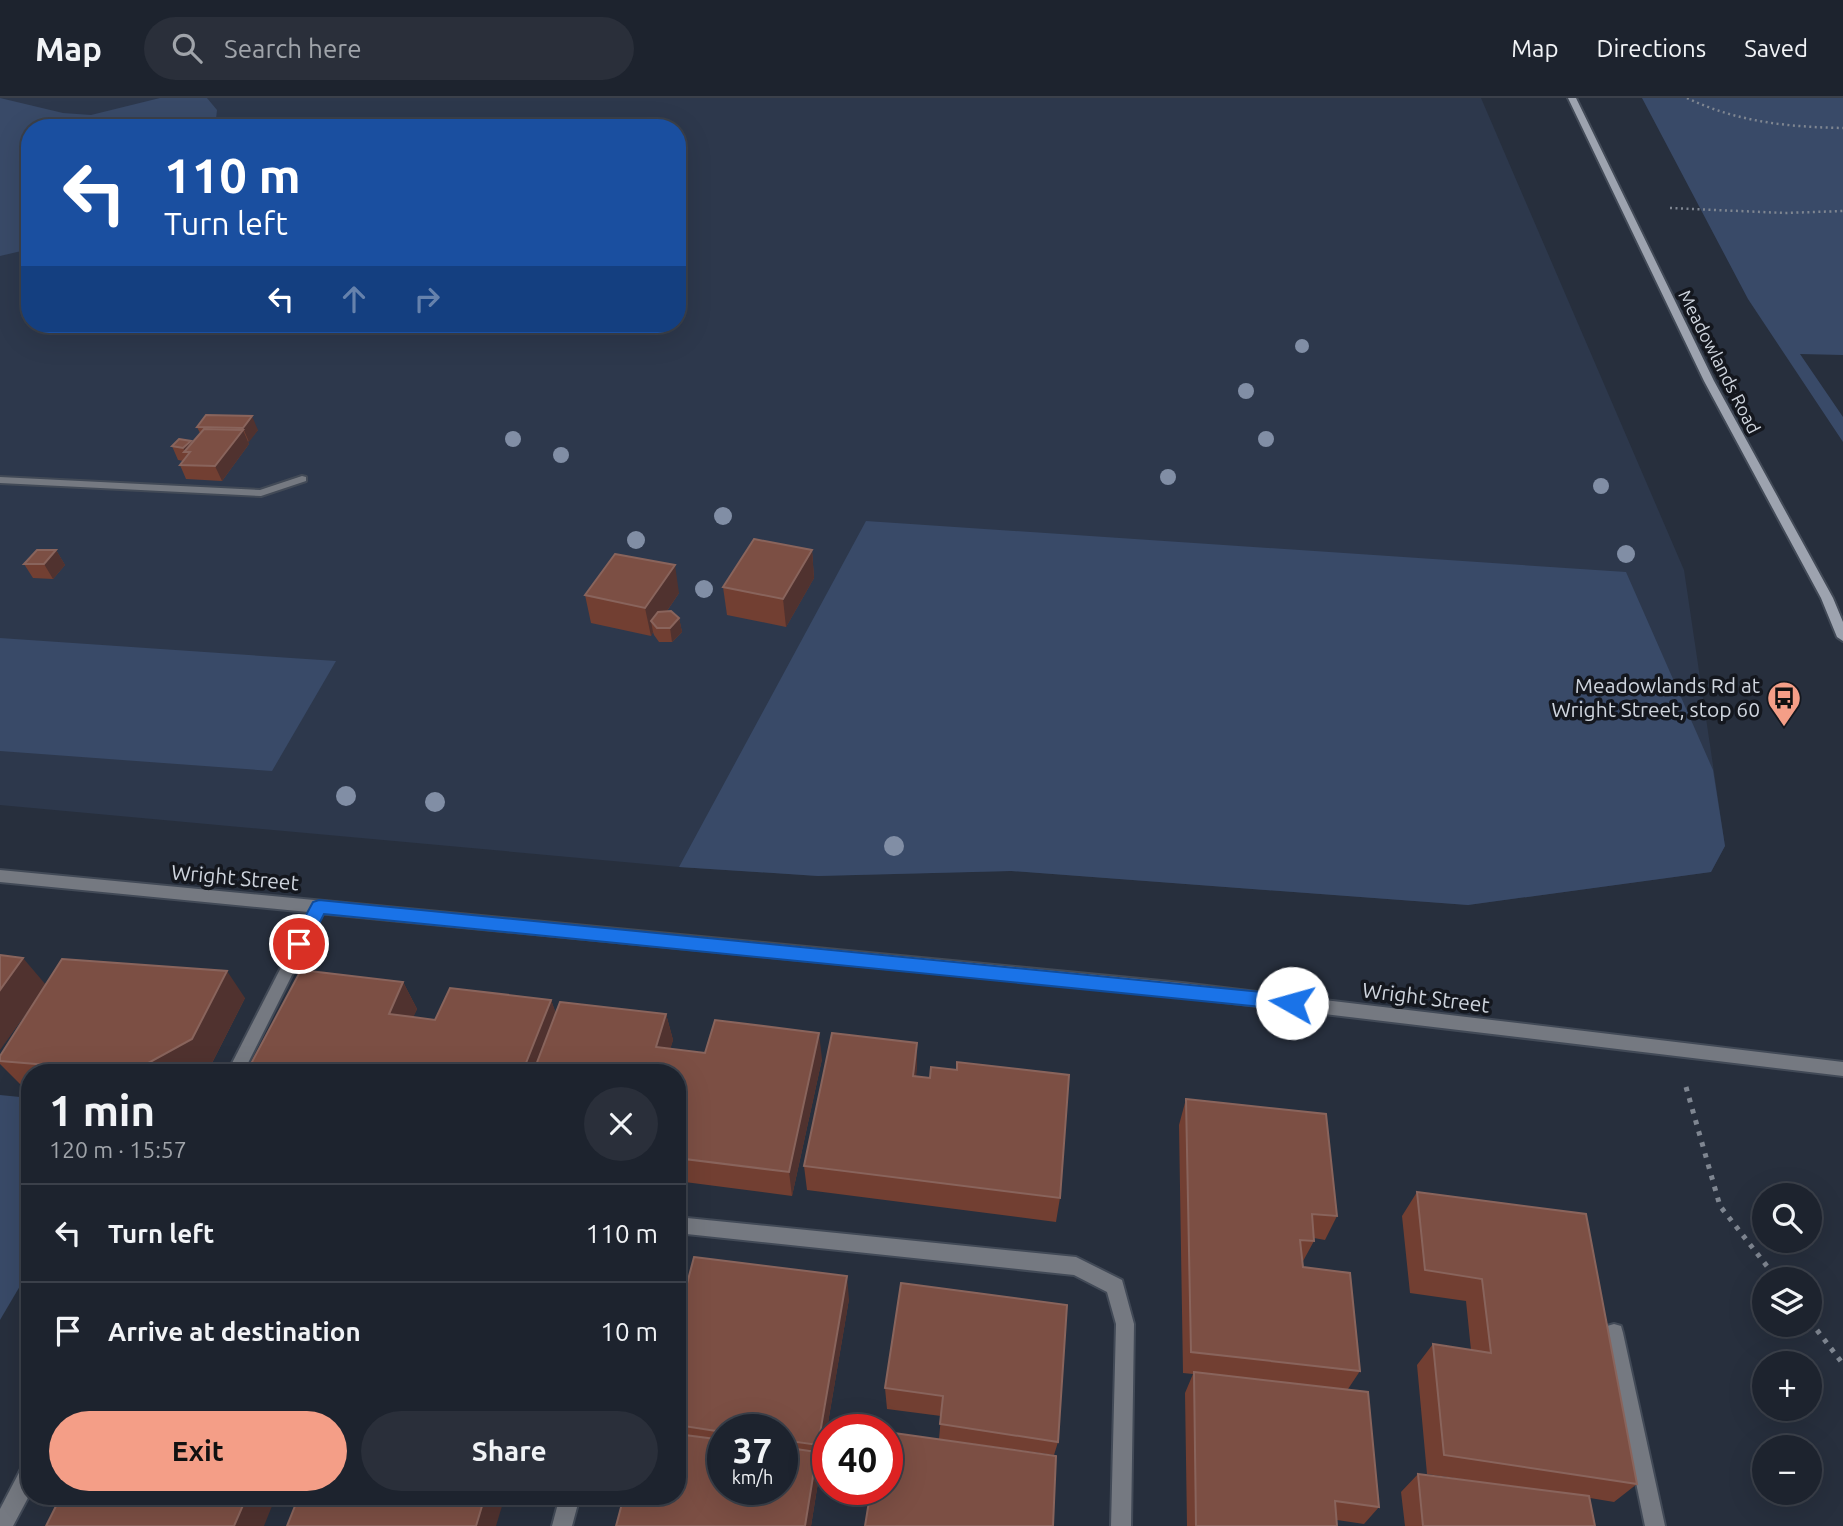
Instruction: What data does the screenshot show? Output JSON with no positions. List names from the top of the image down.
{
  "streets": {
    "main road": ["Meadowlands Road"],
    "street": ["Wright Street"]
  },
  "places": {
    "bus stop": ["Meadowlands Rd at Wright Street, stop 60"]
  },
  "page": {
    "header": "Map",
    "search": "Search here",
    "nav": ["Map", "Directions", "Saved"],
    "turn": ["110 m", "Turn left"],
    "heading": ["1 min", "120 m · 15:57"],
    "map_buttons": ["+", "−"],
    "list": [
      {
        "name": "Turn left",
        "value": "110 m"
      },
      {
        "name": "Arrive at destination",
        "value": "10 m"
      }
    ],
    "buttons": ["Exit", "Share"],
    "speed": "37 km/h",
    "limit": "40"
  }
}
